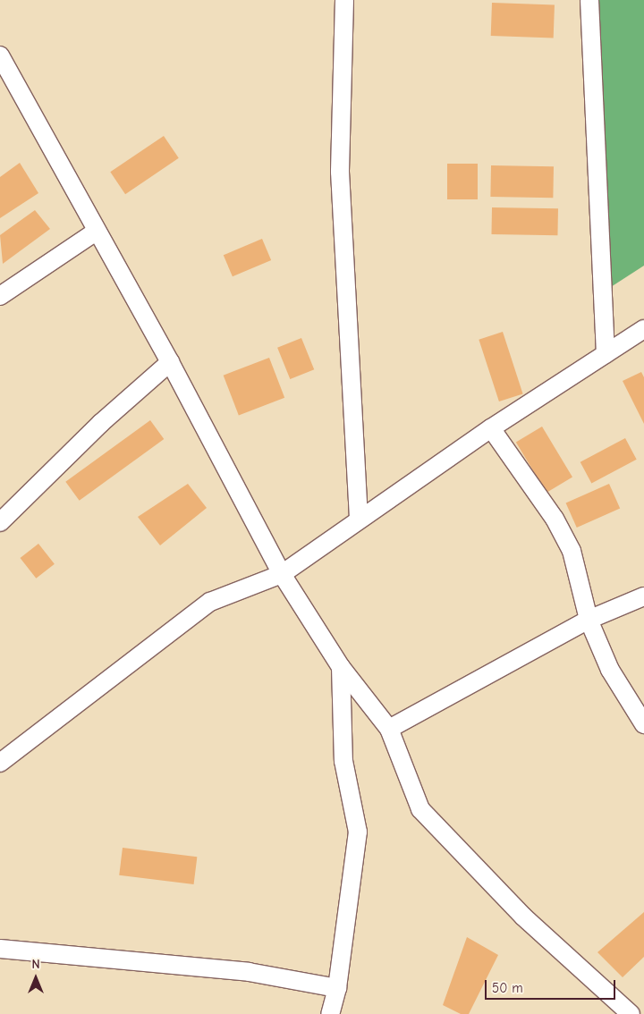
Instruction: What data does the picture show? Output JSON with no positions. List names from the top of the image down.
{
  "scale_bar": "50 m",
  "north": "top"
}
